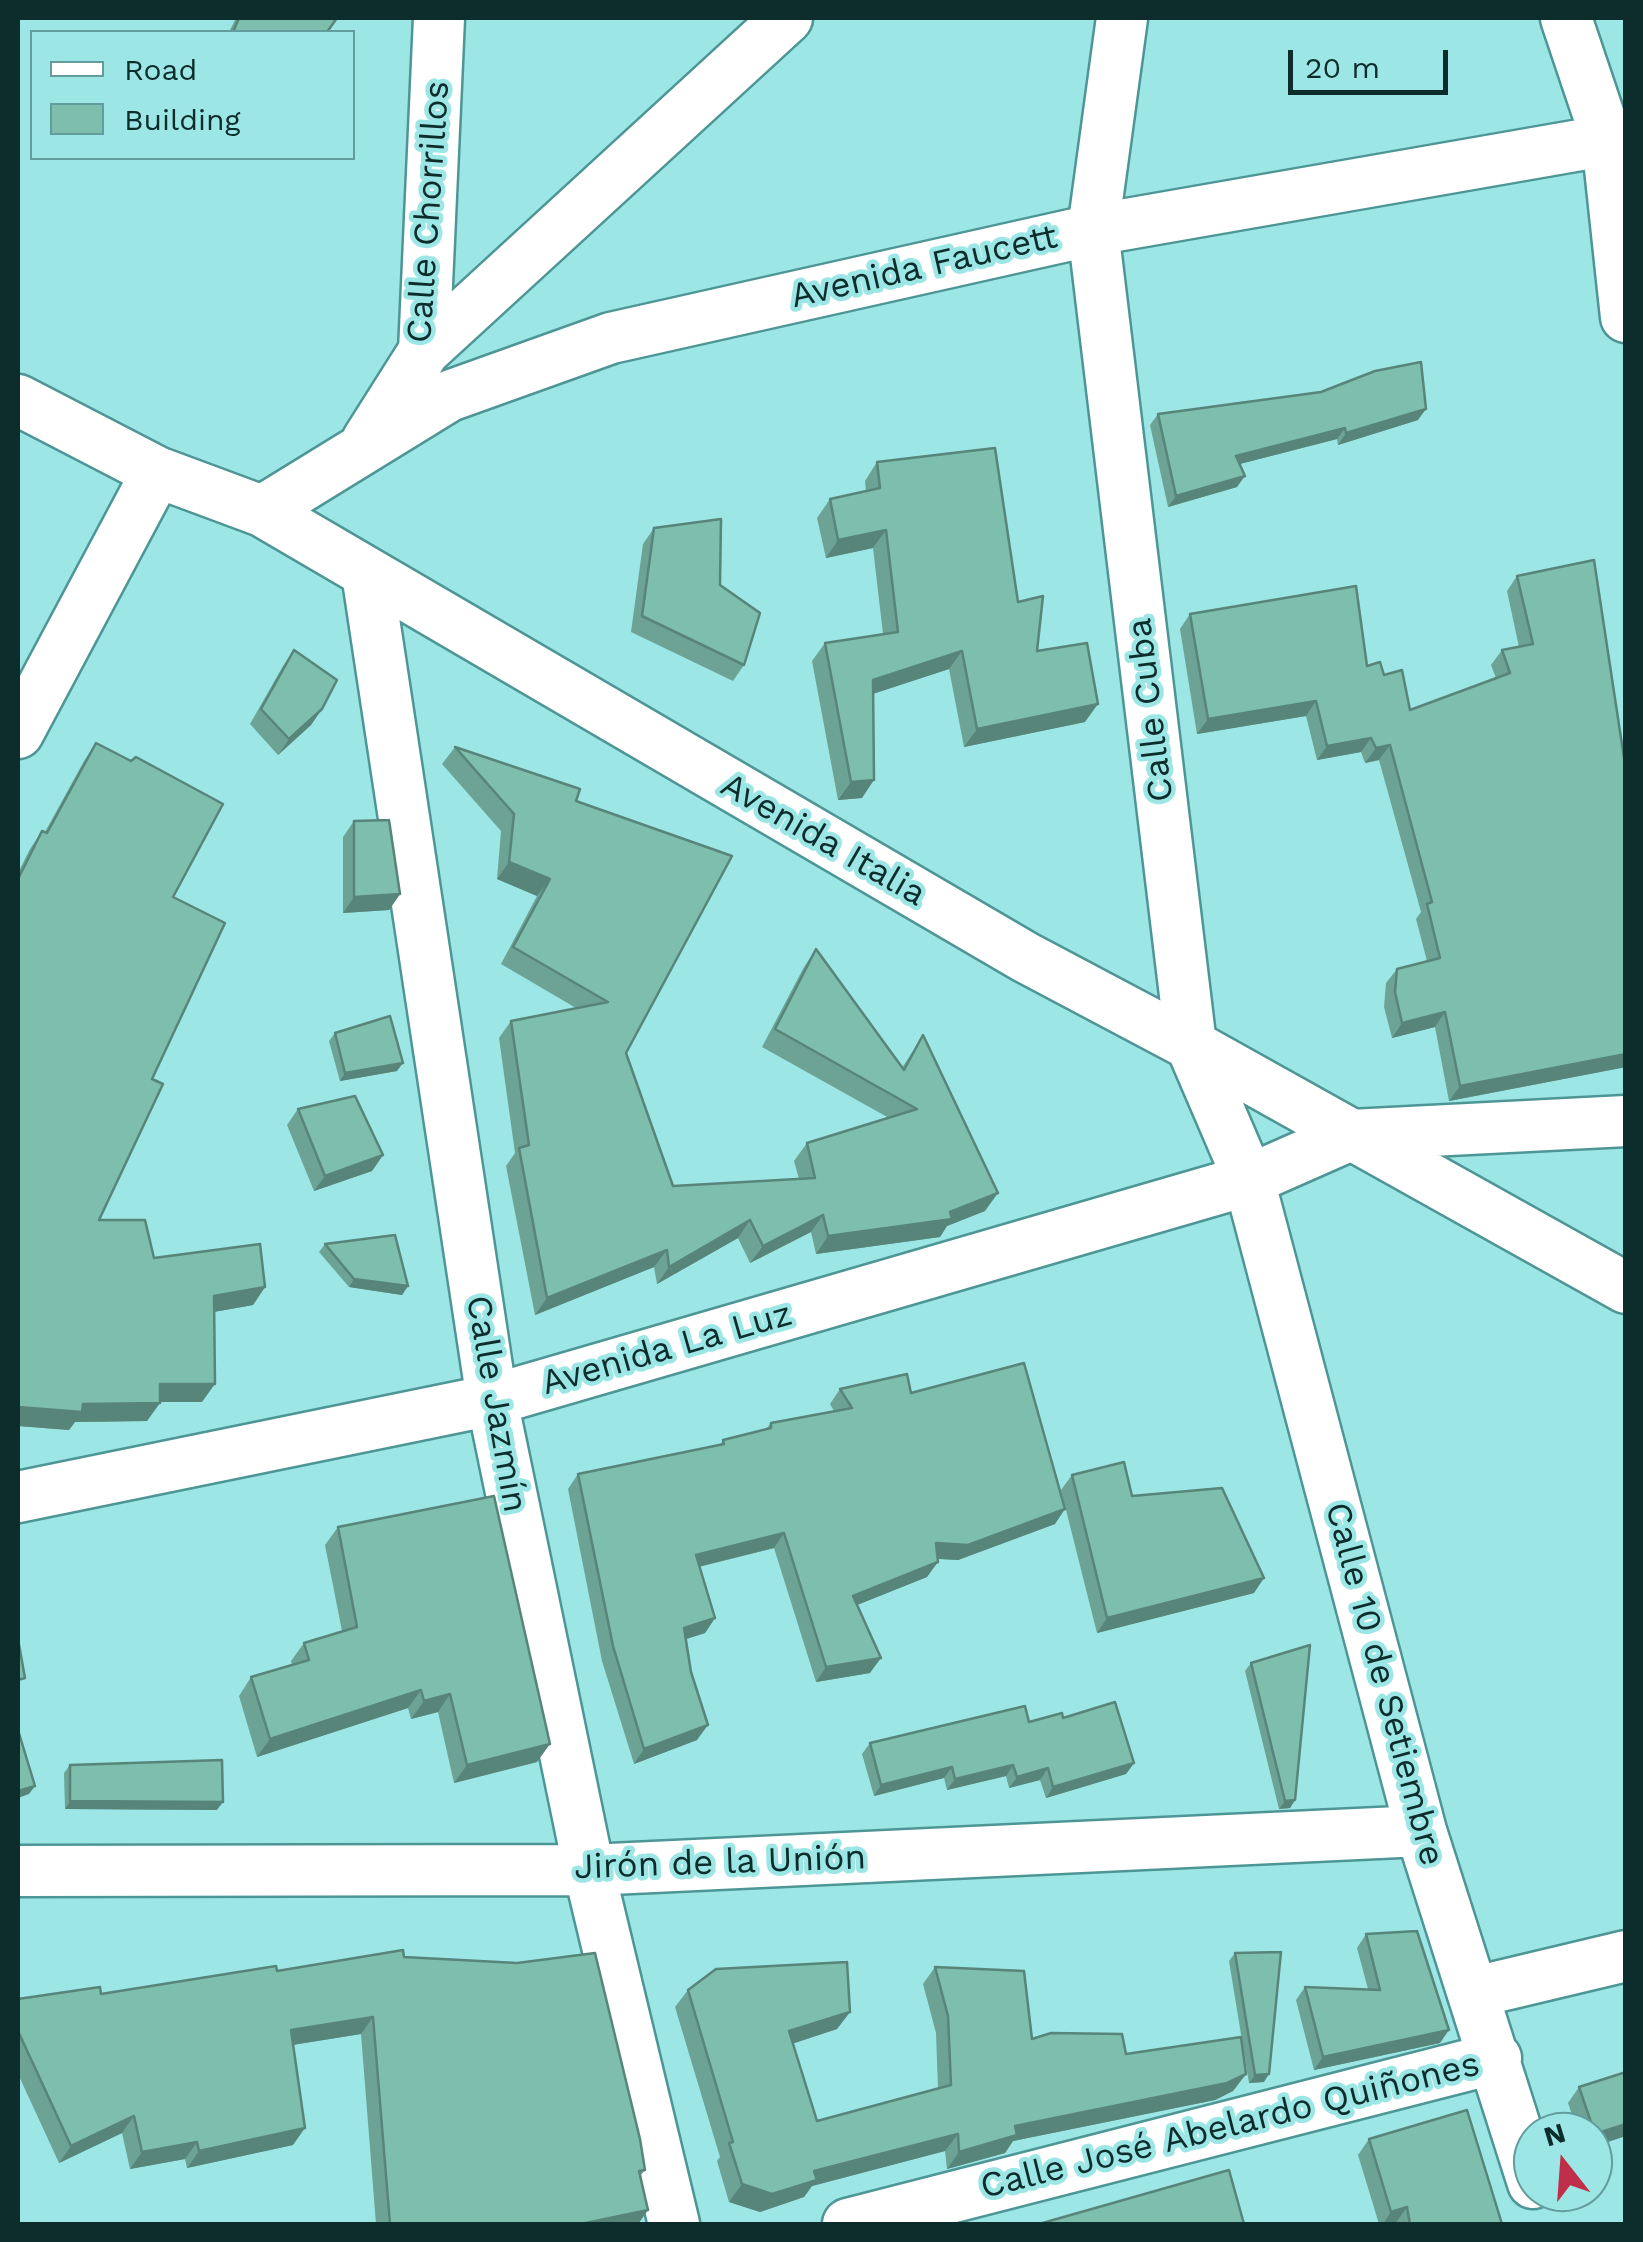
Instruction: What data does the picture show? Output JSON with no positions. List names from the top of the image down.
{
  "streets": {
    "street": [
      "Calle Chorrillos",
      "Avenida Faucett",
      "Calle Cuba",
      "Avenida Italia",
      "Avenida La Luz",
      "Calle Jazmín",
      "Calle 10 de Setiembre",
      "Jirón de la Unión",
      "Calle José Abelardo Quiñones"
    ]
  },
  "crossings": [
    ["Calle Chorrillos", "Avenida Faucett"],
    ["Avenida Faucett", "Calle Cuba"],
    ["Avenida Faucett", "Avenida Italia"],
    ["Calle Cuba", "Avenida Italia"],
    ["Calle Cuba", "Avenida La Luz"],
    ["Calle Cuba", "Calle 10 de Setiembre"],
    ["Avenida Italia", "Avenida La Luz"],
    ["Avenida Italia", "Calle Jazmín"],
    ["Avenida La Luz", "Calle Jazmín"],
    ["Avenida La Luz", "Calle 10 de Setiembre"],
    ["Calle Jazmín", "Jirón de la Unión"],
    ["Calle 10 de Setiembre", "Jirón de la Unión"],
    ["Calle 10 de Setiembre", "Calle José Abelardo Quiñones"]
  ],
  "legend": ["Road", "Building"],
  "scale_bar": "20 m",
  "north": "top"
}
